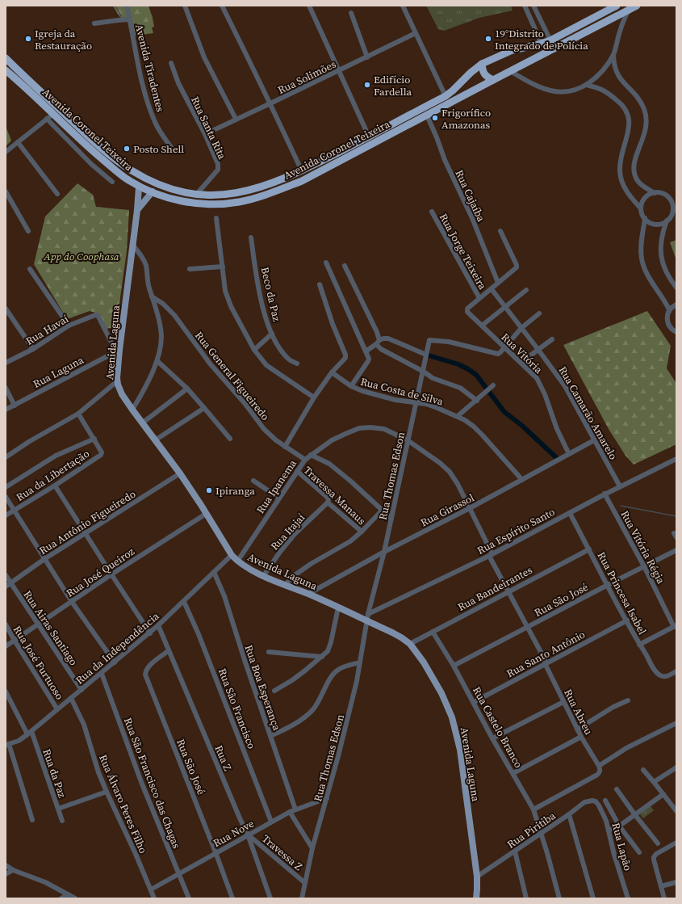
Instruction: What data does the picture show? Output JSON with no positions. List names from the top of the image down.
{
  "streets": {
    "highway": ["Avenida Coronel Teixeira"],
    "main road": ["Avenida Laguna"],
    "street": [
      "Avenida Tiradentes",
      "Rua Solimões",
      "Rua Santa Rita",
      "Rua Cajaíba",
      "Rua Jorge Teixeira",
      "Beco da Paz",
      "Rua Havaí",
      "Rua Vitória",
      "Rua Laguna",
      "Rua General Figueiredo",
      "Rua Costa de Silva",
      "Rua Camarão Amarelo",
      "Rua da Libertação",
      "Rua Thomas Edson",
      "Rua Ipanema",
      "Travessa Manaus",
      "Rua Girassol",
      "Rua Antônio Figueiredo",
      "Rua Espírito Santo",
      "Rua Itajaí",
      "Rua Vitória Régia",
      "Rua José Queiroz",
      "Rua Bandeirantes",
      "Rua Princesa Isabel",
      "Rua São José",
      "Rua Airas Santiago",
      "Rua da Independência",
      "Rua Santo Antônio",
      "Rua José Furtuoso",
      "Rua Boa Esperança",
      "Rua São Francisco",
      "Rua Abreu",
      "Rua Castelo Branco",
      "Rua Z",
      "Rua da Paz",
      "Rua São Francisco das Chagas",
      "Rua Álvaro Peres Filho",
      "Rua Piritiba",
      "Rua Nove",
      "Rua Lapão",
      "Travessa Z"
    ]
  },
  "crossings": [
    ["Rua Solimões", "Rua Santa Rita"],
    ["Rua Santa Rita", "Avenida Coronel Teixeira"],
    ["Avenida Coronel Teixeira", "Rua Cajaíba"],
    ["Avenida Coronel Teixeira", "Avenida Laguna"],
    ["Rua Jorge Teixeira", "Rua Vitória"],
    ["Avenida Laguna", "Rua Laguna"],
    ["Avenida Laguna", "Rua Thomas Edson"],
    ["Avenida Laguna", "Rua Ipanema"],
    ["Avenida Laguna", "Rua Girassol"],
    ["Avenida Laguna", "Rua Antônio Figueiredo"],
    ["Avenida Laguna", "Rua Espírito Santo"],
    ["Avenida Laguna", "Rua Itajaí"],
    ["Avenida Laguna", "Rua José Queiroz"],
    ["Avenida Laguna", "Rua Bandeirantes"],
    ["Avenida Laguna", "Rua da Independência"],
    ["Avenida Laguna", "Rua Piritiba"],
    ["Rua Vitória", "Rua Thomas Edson"],
    ["Rua Vitória", "Rua Girassol"],
    ["Rua General Figueiredo", "Rua Ipanema"],
    ["Rua Costa de Silva", "Rua Thomas Edson"],
    ["Rua Costa de Silva", "Rua Girassol"],
    ["Rua Camarão Amarelo", "Rua Girassol"],
    ["Rua Camarão Amarelo", "Rua Espírito Santo"],
    ["Rua Thomas Edson", "Rua Ipanema"],
    ["Rua Thomas Edson", "Rua Girassol"],
    ["Rua Thomas Edson", "Rua Espírito Santo"],
    ["Rua Thomas Edson", "Rua Nove"],
    ["Rua Thomas Edson", "Travessa Z"],
    ["Rua Ipanema", "Travessa Manaus"],
    ["Rua Ipanema", "Rua Girassol"],
    ["Rua Ipanema", "Rua Espírito Santo"],
    ["Rua Ipanema", "Rua Abreu"],
    ["Travessa Manaus", "Rua Itajaí"],
    ["Rua Antônio Figueiredo", "Rua Airas Santiago"],
    ["Rua Espírito Santo", "Rua Vitória Régia"],
    ["Rua Espírito Santo", "Rua Princesa Isabel"],
    ["Rua Espírito Santo", "Rua Abreu"],
    ["Rua Vitória Régia", "Rua São José"],
    ["Rua José Queiroz", "Rua Airas Santiago"],
    ["Rua José Queiroz", "Rua José Furtuoso"],
    ["Rua Bandeirantes", "Rua Princesa Isabel"],
    ["Rua Bandeirantes", "Rua Abreu"],
    ["Rua Bandeirantes", "Rua Castelo Branco"],
    ["Rua Princesa Isabel", "Rua São José"],
    ["Rua Princesa Isabel", "Rua Santo Antônio"],
    ["Rua São José", "Rua Abreu"],
    ["Rua São José", "Rua Castelo Branco"],
    ["Rua São José", "Rua Z"],
    ["Rua São José", "Rua Nove"],
    ["Rua Airas Santiago", "Rua da Independência"],
    ["Rua da Independência", "Rua José Furtuoso"],
    ["Rua da Independência", "Rua Boa Esperança"],
    ["Rua da Independência", "Rua São Francisco"],
    ["Rua da Independência", "Rua Z"],
    ["Rua da Independência", "Rua da Paz"],
    ["Rua da Independência", "Rua São Francisco das Chagas"],
    ["Rua da Independência", "Rua Álvaro Peres Filho"],
    ["Rua Santo Antônio", "Rua Abreu"],
    ["Rua Santo Antônio", "Rua Castelo Branco"],
    ["Rua Boa Esperança", "Rua Nove"],
    ["Rua São Francisco", "Rua Nove"],
    ["Rua Castelo Branco", "Rua Piritiba"],
    ["Rua Z", "Rua Nove"],
    ["Rua Z", "Travessa Z"],
    ["Rua São Francisco das Chagas", "Rua Nove"],
    ["Rua Álvaro Peres Filho", "Rua Nove"],
    ["Rua Piritiba", "Rua Lapão"],
    ["Rua Nove", "Travessa Z"]
  ],
  "parks": ["App do Coophasa"],
  "places": [
    "Igreja da Restauração",
    "19°Distrito Integrado de Polícia",
    "Edifício Fardella",
    "Frigorífico Amazonas",
    "Posto Shell",
    "Ipiranga"
  ]
}
